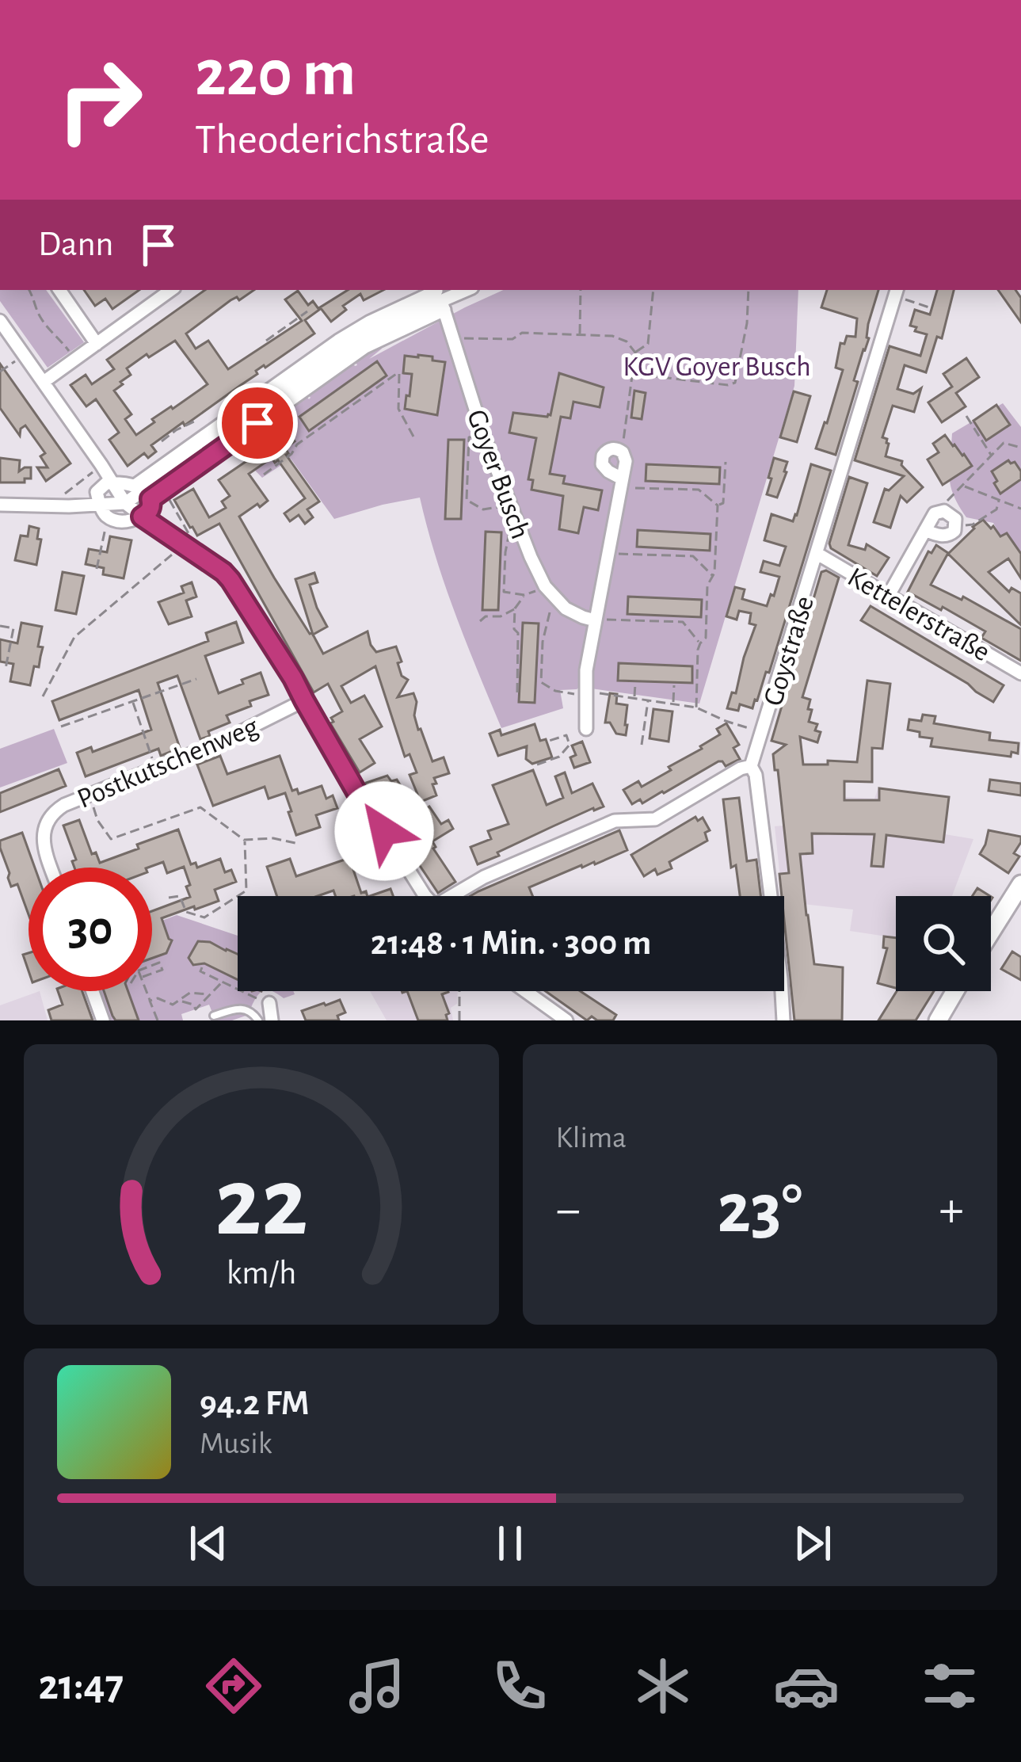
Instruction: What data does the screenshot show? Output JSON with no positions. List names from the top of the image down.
{
  "streets": {
    "street": [
      "Goyer Busch",
      "Kettelerstraße",
      "Goystraße",
      "Postkutschenweg"
    ]
  },
  "crossings": [
    ["Kettelerstraße", "Goystraße"]
  ],
  "parks": ["KGV Goyer Busch"],
  "page": {
    "turn": ["220 m", "Theoderichstraße"],
    "then": "Dann",
    "limit": "30",
    "trip": "21:48 · 1 Min. · 300 m",
    "tile": "Klima",
    "heat": ["−", "23°", "+"],
    "song": ["94.2 FM", "Musik"],
    "tabs": "21:47",
    "gauge": ["22", "km/h"]
  }
}
